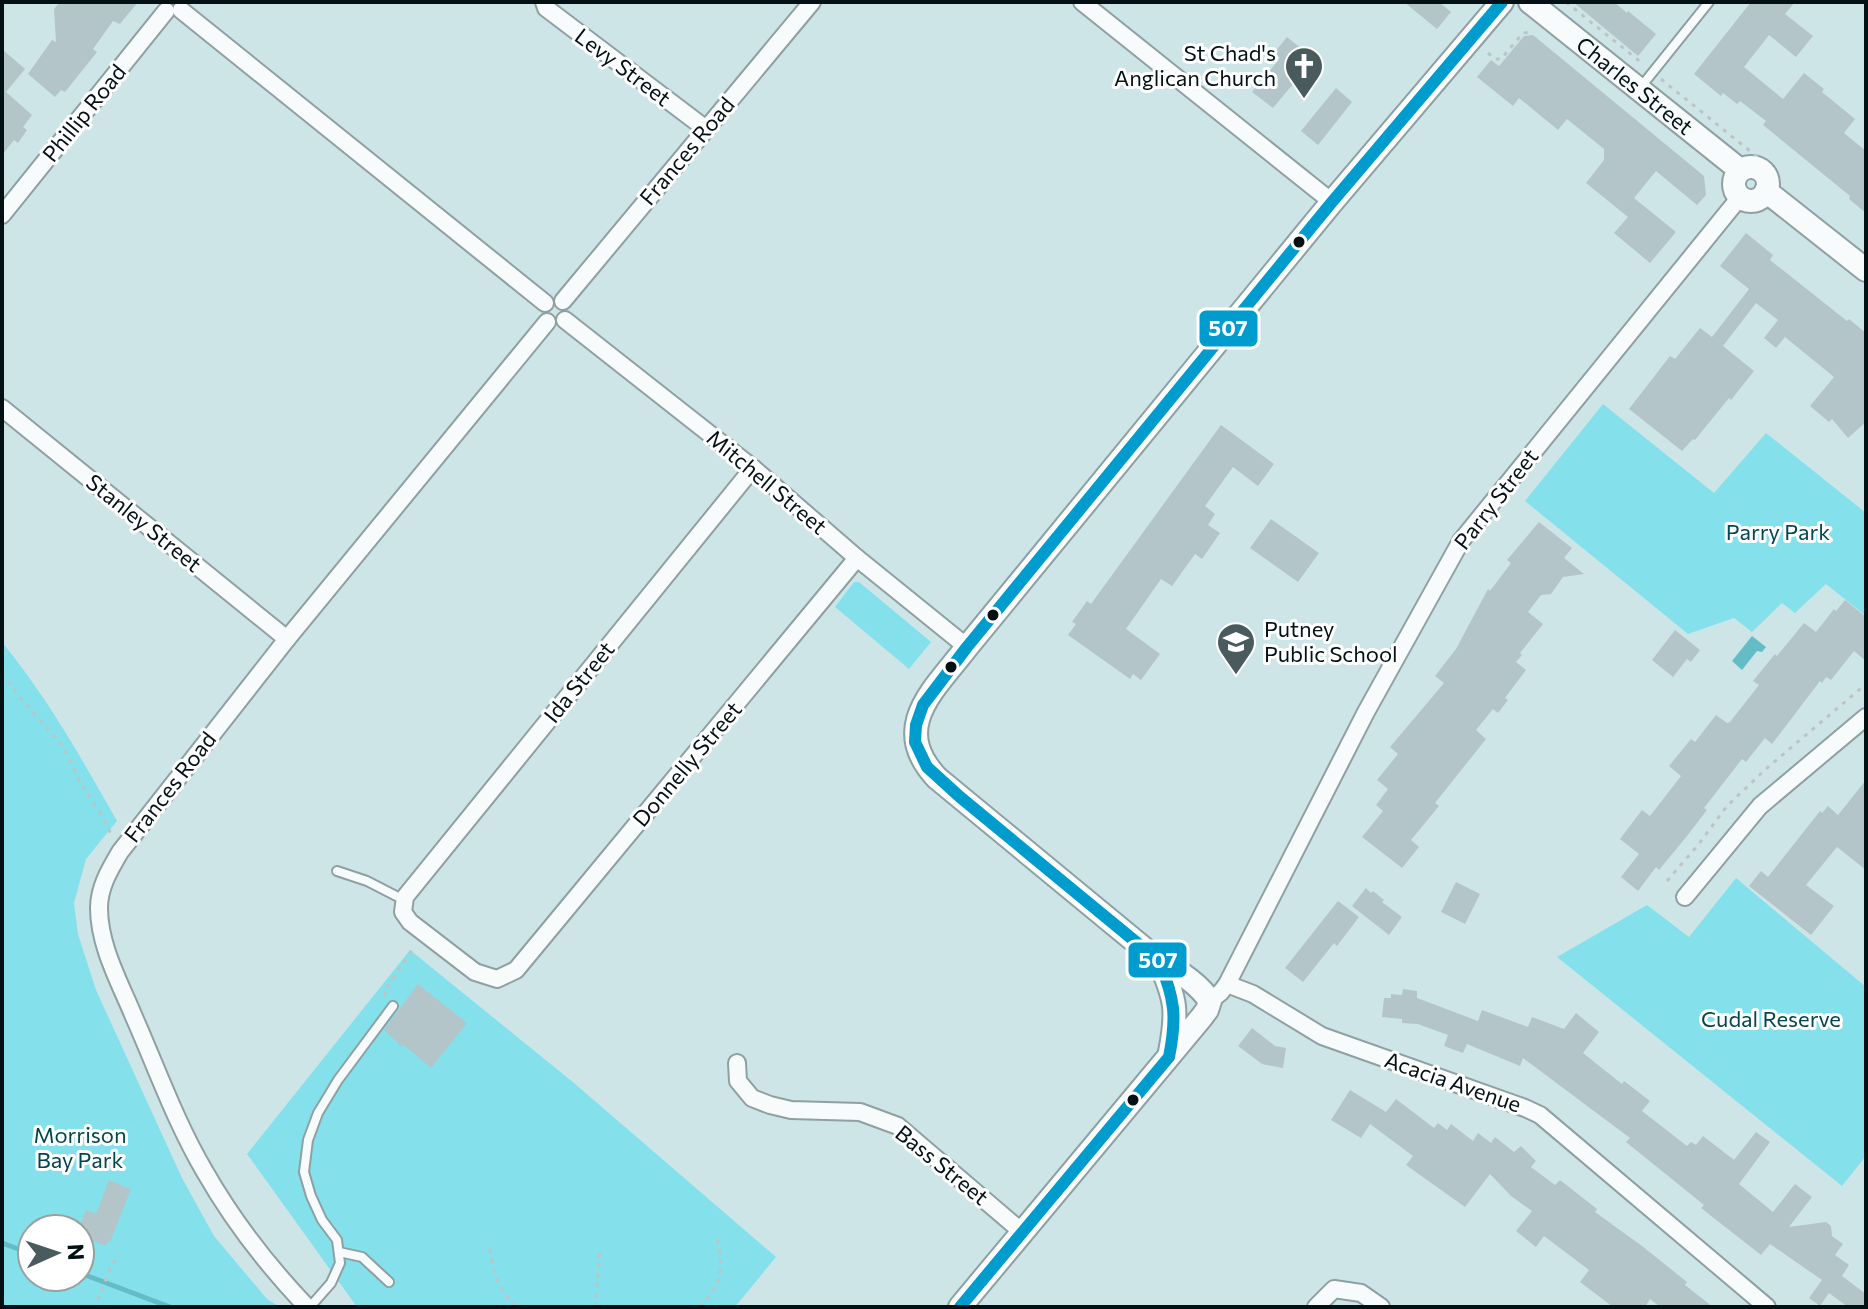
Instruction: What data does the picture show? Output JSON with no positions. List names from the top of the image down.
{
  "streets": {
    "street": [
      "Levy Street",
      "Charles Street",
      "Phillip Road",
      "Frances Road",
      "Mitchell Street",
      "Parry Street",
      "Stanley Street",
      "Ida Street",
      "Donnelly Street",
      "Acacia Avenue",
      "Bass Street"
    ]
  },
  "crossings": [
    ["Levy Street", "Frances Road"],
    ["Charles Street", "Parry Street"],
    ["Frances Road", "Mitchell Street"],
    ["Frances Road", "Stanley Street"],
    ["Mitchell Street", "Ida Street"],
    ["Mitchell Street", "Donnelly Street"],
    ["Parry Street", "Acacia Avenue"],
    ["Ida Street", "Donnelly Street"]
  ],
  "parks": ["Parry Park", "Cudal Reserve", "Morrison Bay Park"],
  "places": {
    "church": ["St Chad's Anglican Church"],
    "school or university": ["Putney Public School"]
  },
  "lines": ["transit line 507"],
  "north": "right"
}
